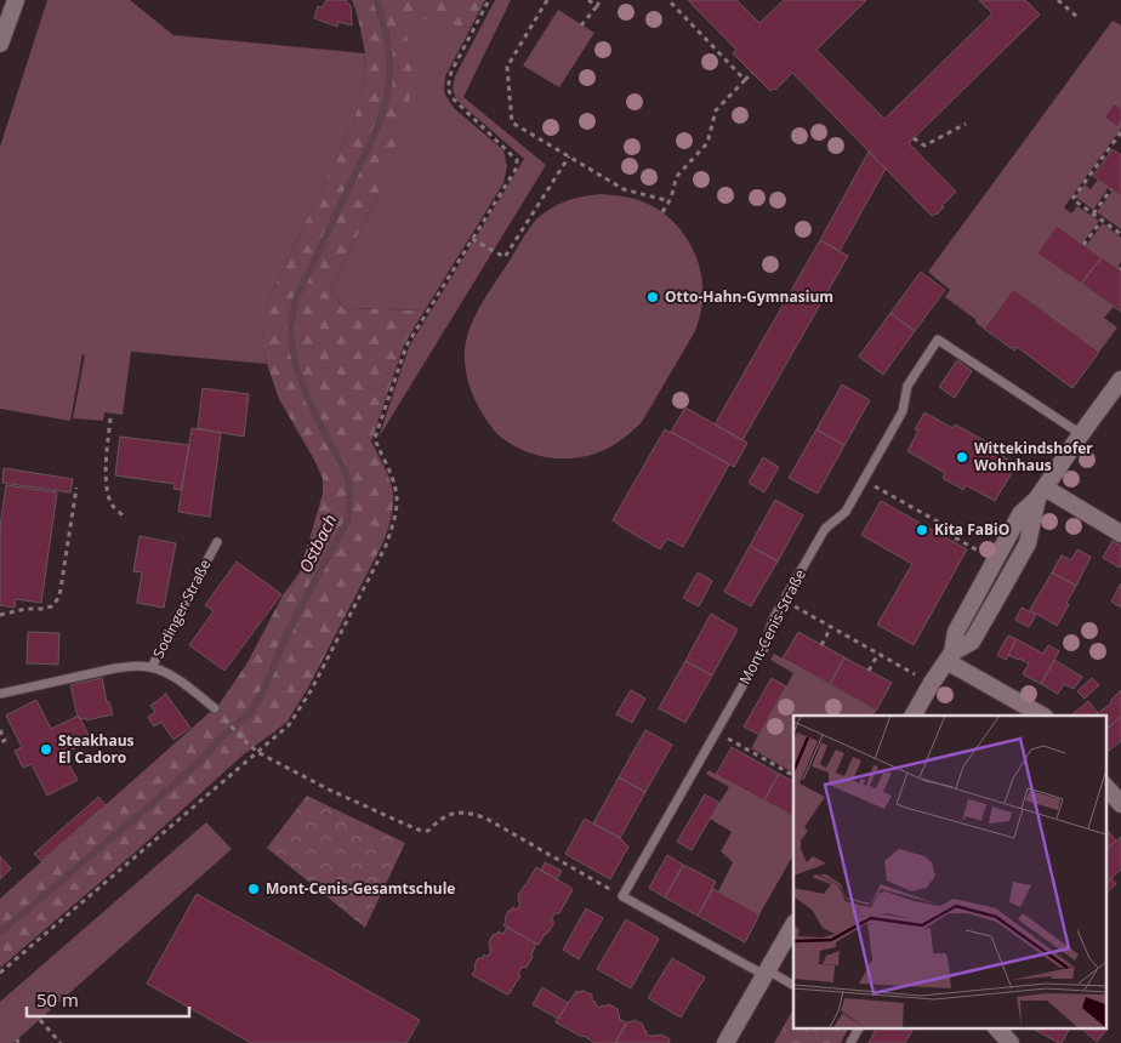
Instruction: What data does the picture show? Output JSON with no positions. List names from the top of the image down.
{
  "streets": {
    "lane": ["Sodinger Straße", "Mont-Cenis-Straße"]
  },
  "water": ["Ostbach"],
  "places": [
    "Otto-Hahn-Gymnasium",
    "Wittekindshofer Wohnhaus",
    "Kita FaBiO",
    "Steakhaus El Cadoro",
    "Mont-Cenis-Gesamtschule"
  ],
  "scale_bar": "50 m"
}
